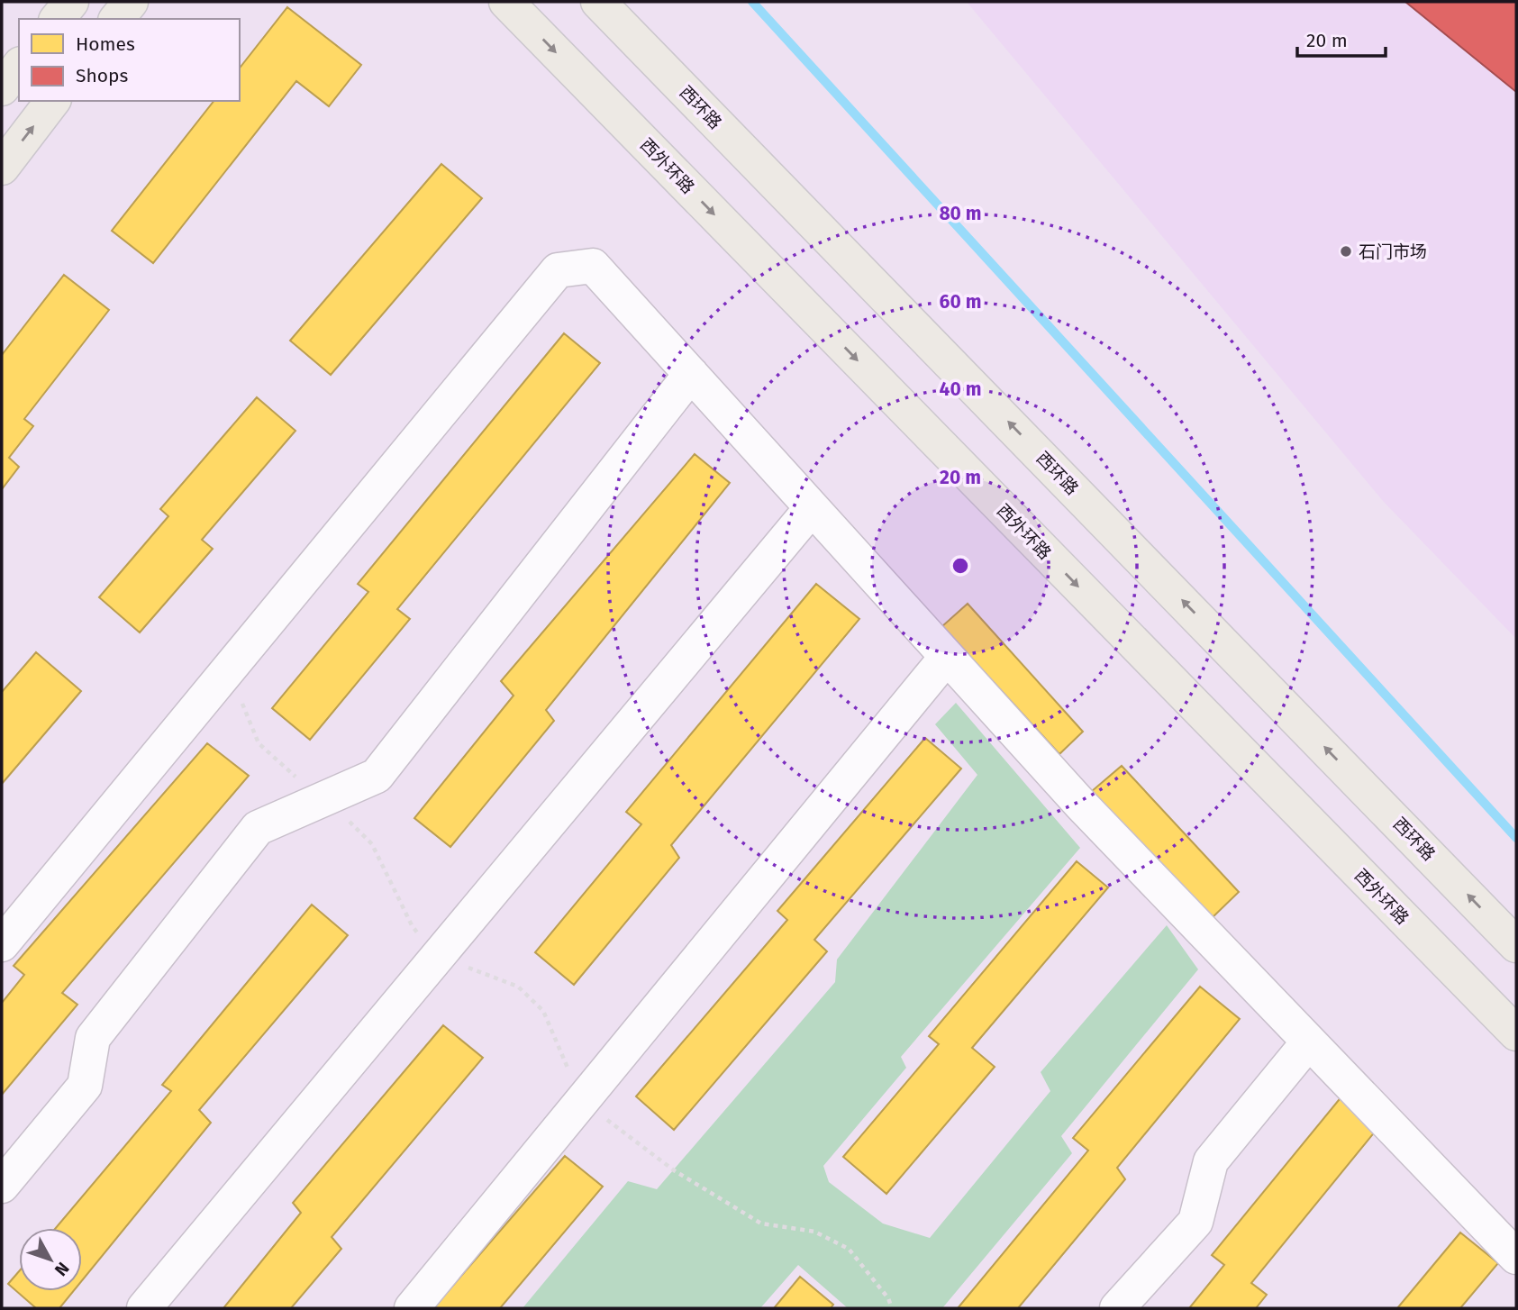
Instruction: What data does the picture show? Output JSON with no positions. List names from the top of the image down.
{
  "streets": {
    "main road": ["西环路", "西外环路"]
  },
  "one_way": ["西环路", "西外环路"],
  "places": ["石门市场"],
  "legend": ["Homes", "Shops"],
  "scale_bar": "20 m",
  "north": "bottom right",
  "rings": [
    "80 m",
    "60 m",
    "40 m",
    "20 m"
  ]
}
